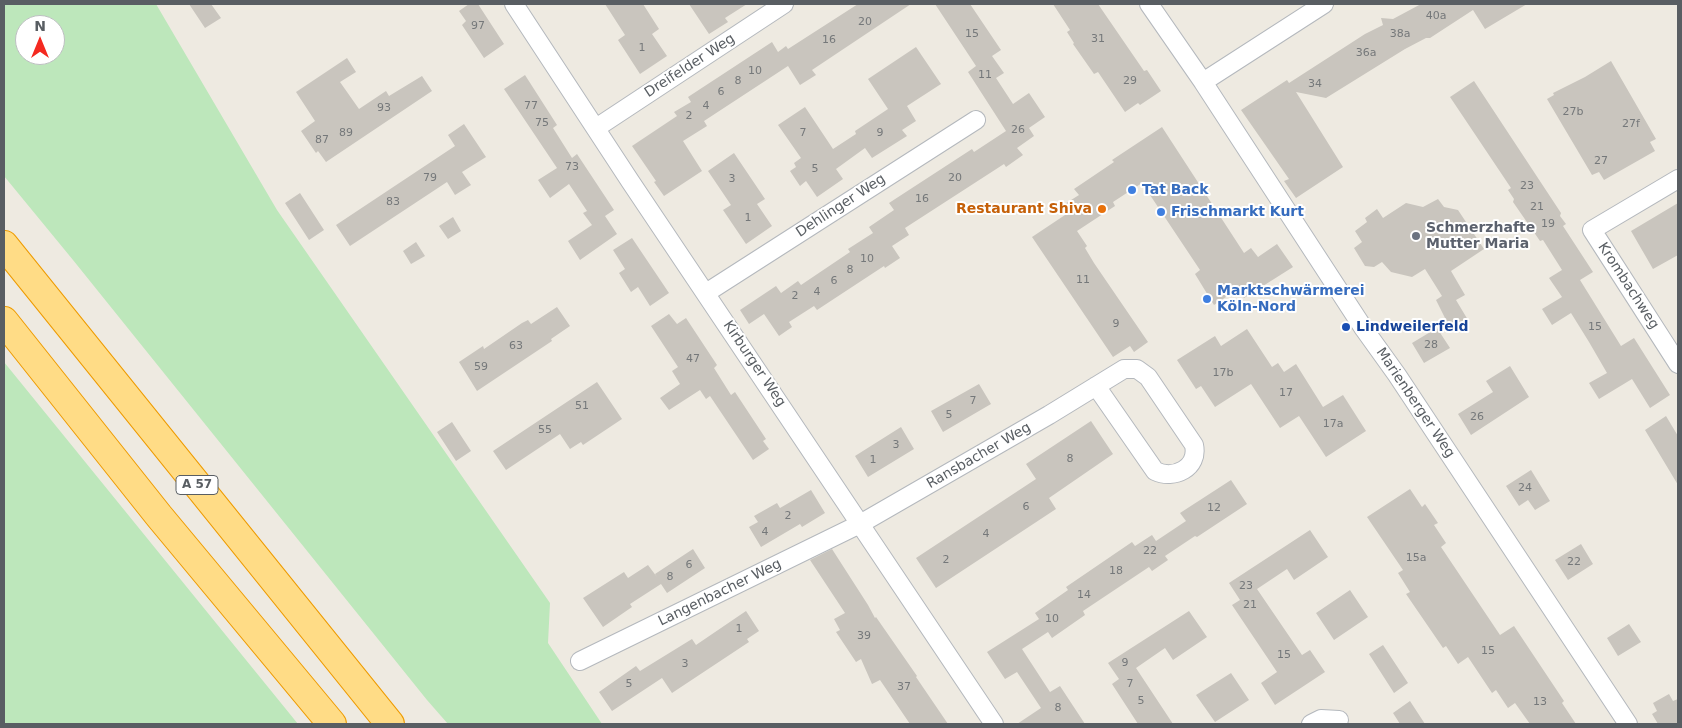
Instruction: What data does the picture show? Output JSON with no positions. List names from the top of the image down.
{
  "streets": {
    "highway": ["A 57"],
    "street": [
      "Dreifelder Weg",
      "Dehlinger Weg",
      "Krombachweg",
      "Kirburger Weg",
      "Marienberger Weg",
      "Ransbacher Weg",
      "Langenbacher Weg"
    ]
  },
  "crossings": [
    ["Dreifelder Weg", "Kirburger Weg"],
    ["Dehlinger Weg", "Kirburger Weg"],
    ["Kirburger Weg", "Ransbacher Weg"],
    ["Kirburger Weg", "Langenbacher Weg"],
    ["Ransbacher Weg", "Langenbacher Weg"]
  ],
  "places": [
    "Tat Back",
    "Restaurant Shiva",
    "Frischmarkt Kurt",
    "Schmerzhafte Mutter Maria",
    "Marktschwärmerei Köln-Nord",
    "Lindweilerfeld"
  ],
  "house_numbers": [
    "40a",
    "20",
    "97",
    "15",
    "38a",
    "31",
    "16",
    "1",
    "36a",
    "10",
    "11",
    "8",
    "29",
    "34",
    "6",
    "77",
    "4",
    "93",
    "27b",
    "2",
    "75",
    "27f",
    "26",
    "89",
    "7",
    "9",
    "87",
    "27",
    "73",
    "5",
    "79",
    "20",
    "3",
    "23",
    "16",
    "83",
    "21",
    "1",
    "19",
    "10",
    "8",
    "11",
    "6",
    "4",
    "2",
    "9",
    "15",
    "28",
    "63",
    "47",
    "59",
    "17b",
    "17",
    "7",
    "51",
    "5",
    "26",
    "17a",
    "55",
    "3",
    "8",
    "1",
    "24",
    "6",
    "12",
    "2",
    "4",
    "4",
    "22",
    "15a",
    "2",
    "22",
    "6",
    "18",
    "8",
    "23",
    "14",
    "21",
    "10",
    "1",
    "39",
    "15",
    "15",
    "9",
    "3",
    "5",
    "7",
    "37",
    "5",
    "13",
    "8"
  ],
  "north": "top"
}
